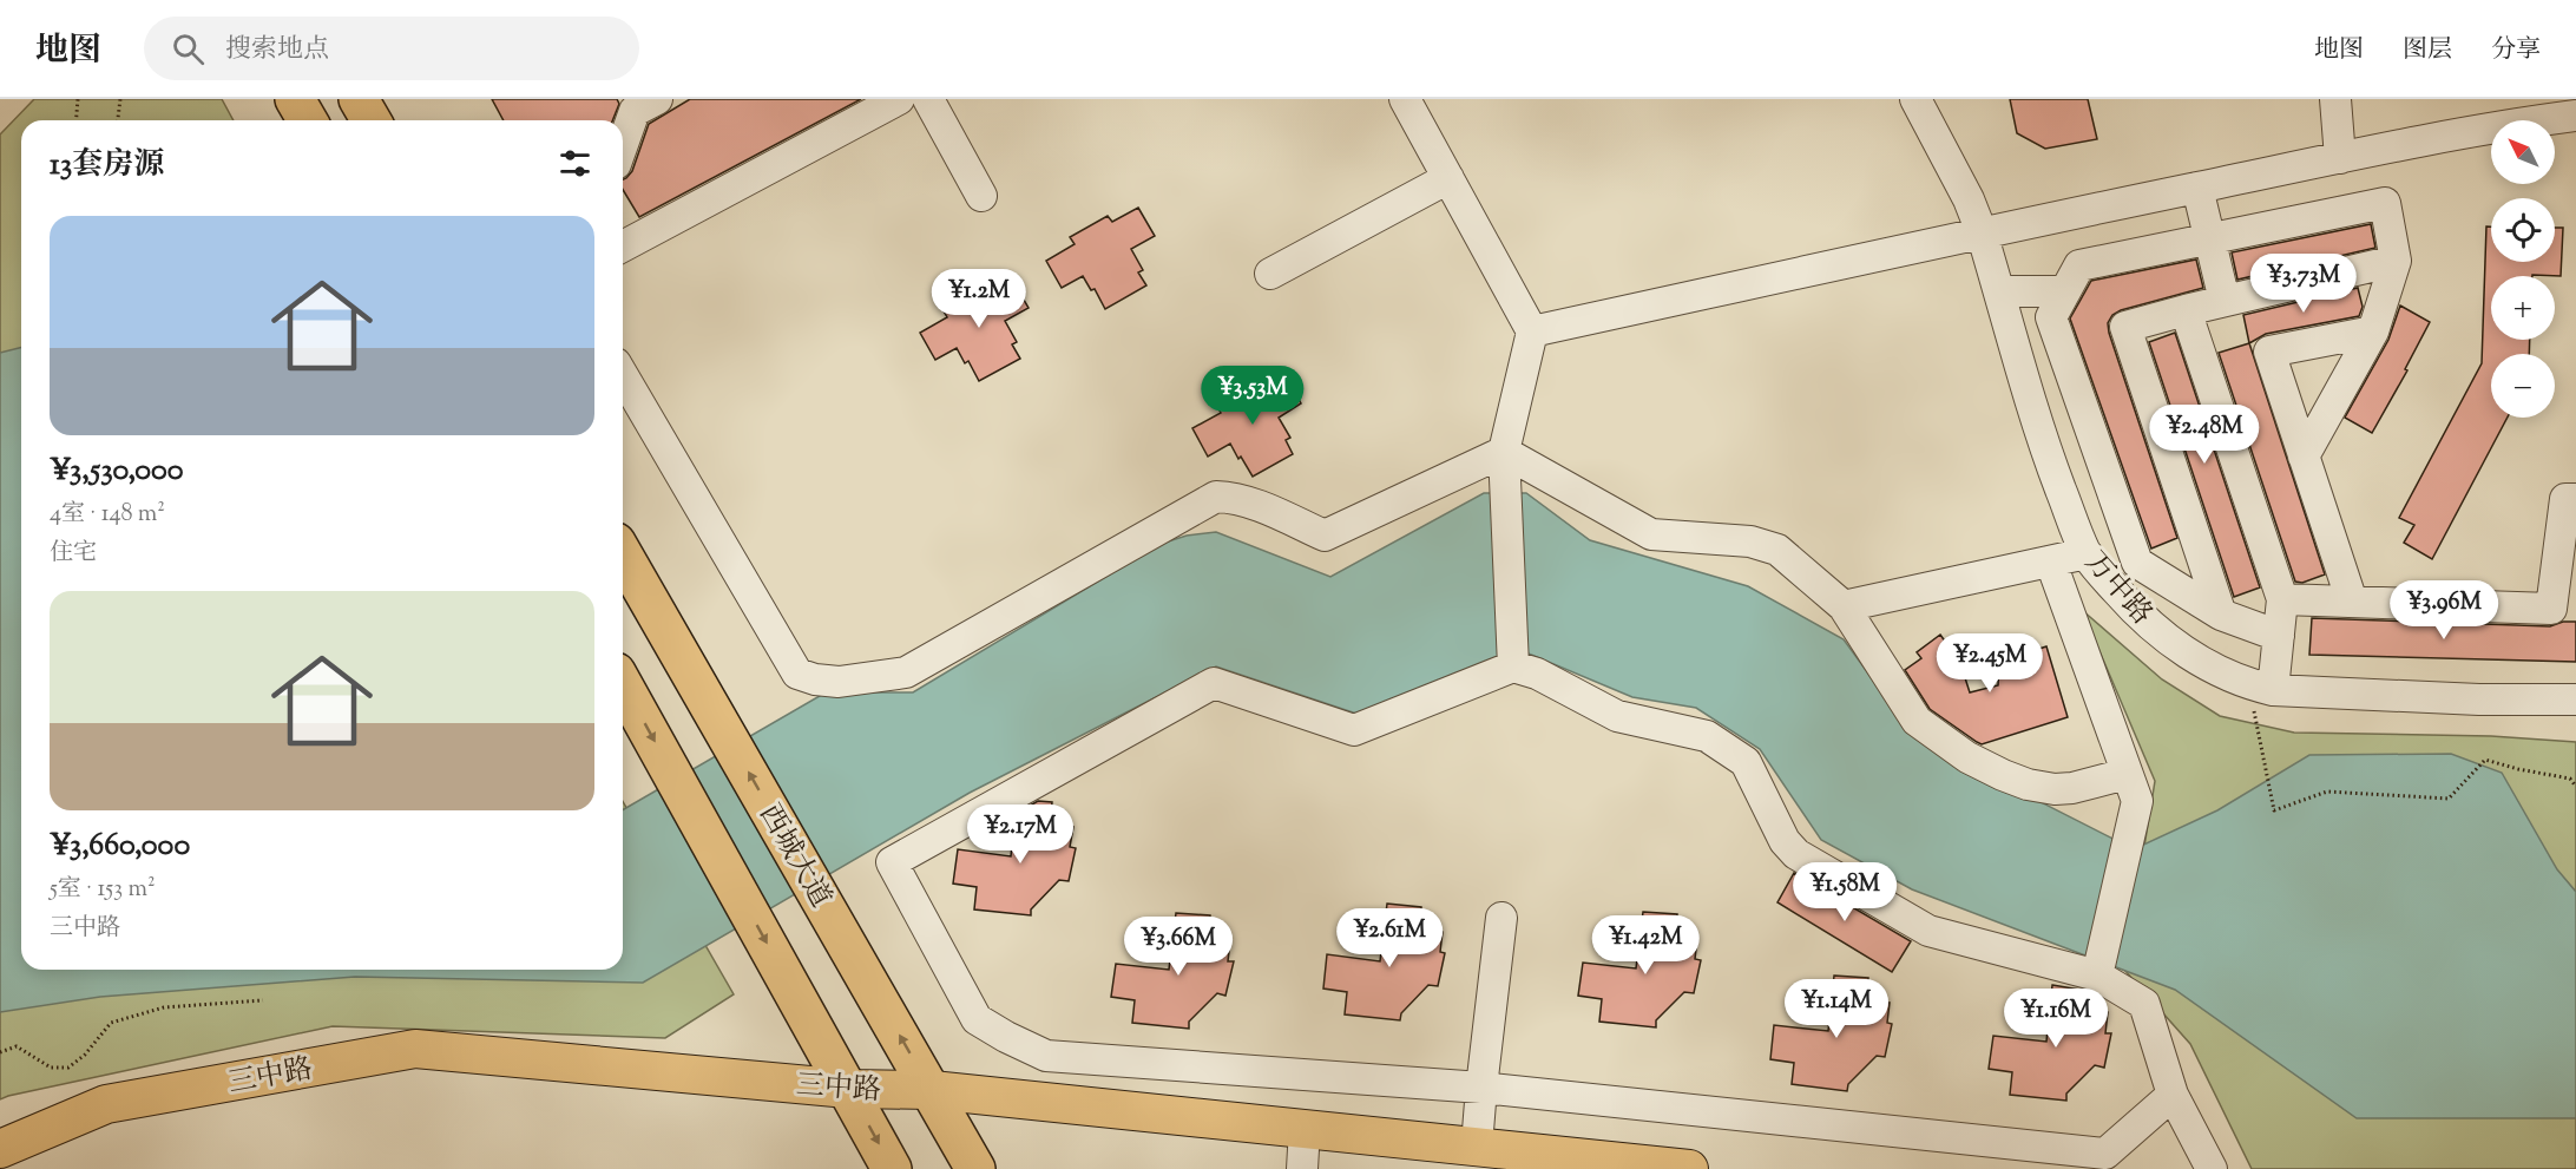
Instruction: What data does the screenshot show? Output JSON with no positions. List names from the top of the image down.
{
  "streets": {
    "highway": ["西城大道"],
    "main road": ["三中路"],
    "street": ["万中路"]
  },
  "crossings": [
    ["西城大道", "三中路"]
  ],
  "north": "top left",
  "page": {
    "header": "地图",
    "search": "搜索地点",
    "nav": ["地图", "图层", "分享"],
    "map_buttons": ["+", "−"],
    "heading": "13套房源",
    "list": [
      {
        "name": "¥3,530,000",
        "note": "4室 · 148 m² · 住宅"
      },
      {
        "name": "¥3,660,000",
        "note": "5室 · 153 m² · 三中路"
      }
    ],
    "price": [
      "¥3.73M",
      "¥1.2M",
      "¥3.53M",
      "¥2.48M",
      "¥3.96M",
      "¥2.45M",
      "¥2.17M",
      "¥1.58M",
      "¥2.61M",
      "¥1.42M",
      "¥3.66M",
      "¥1.14M",
      "¥1.16M"
    ]
  }
}
